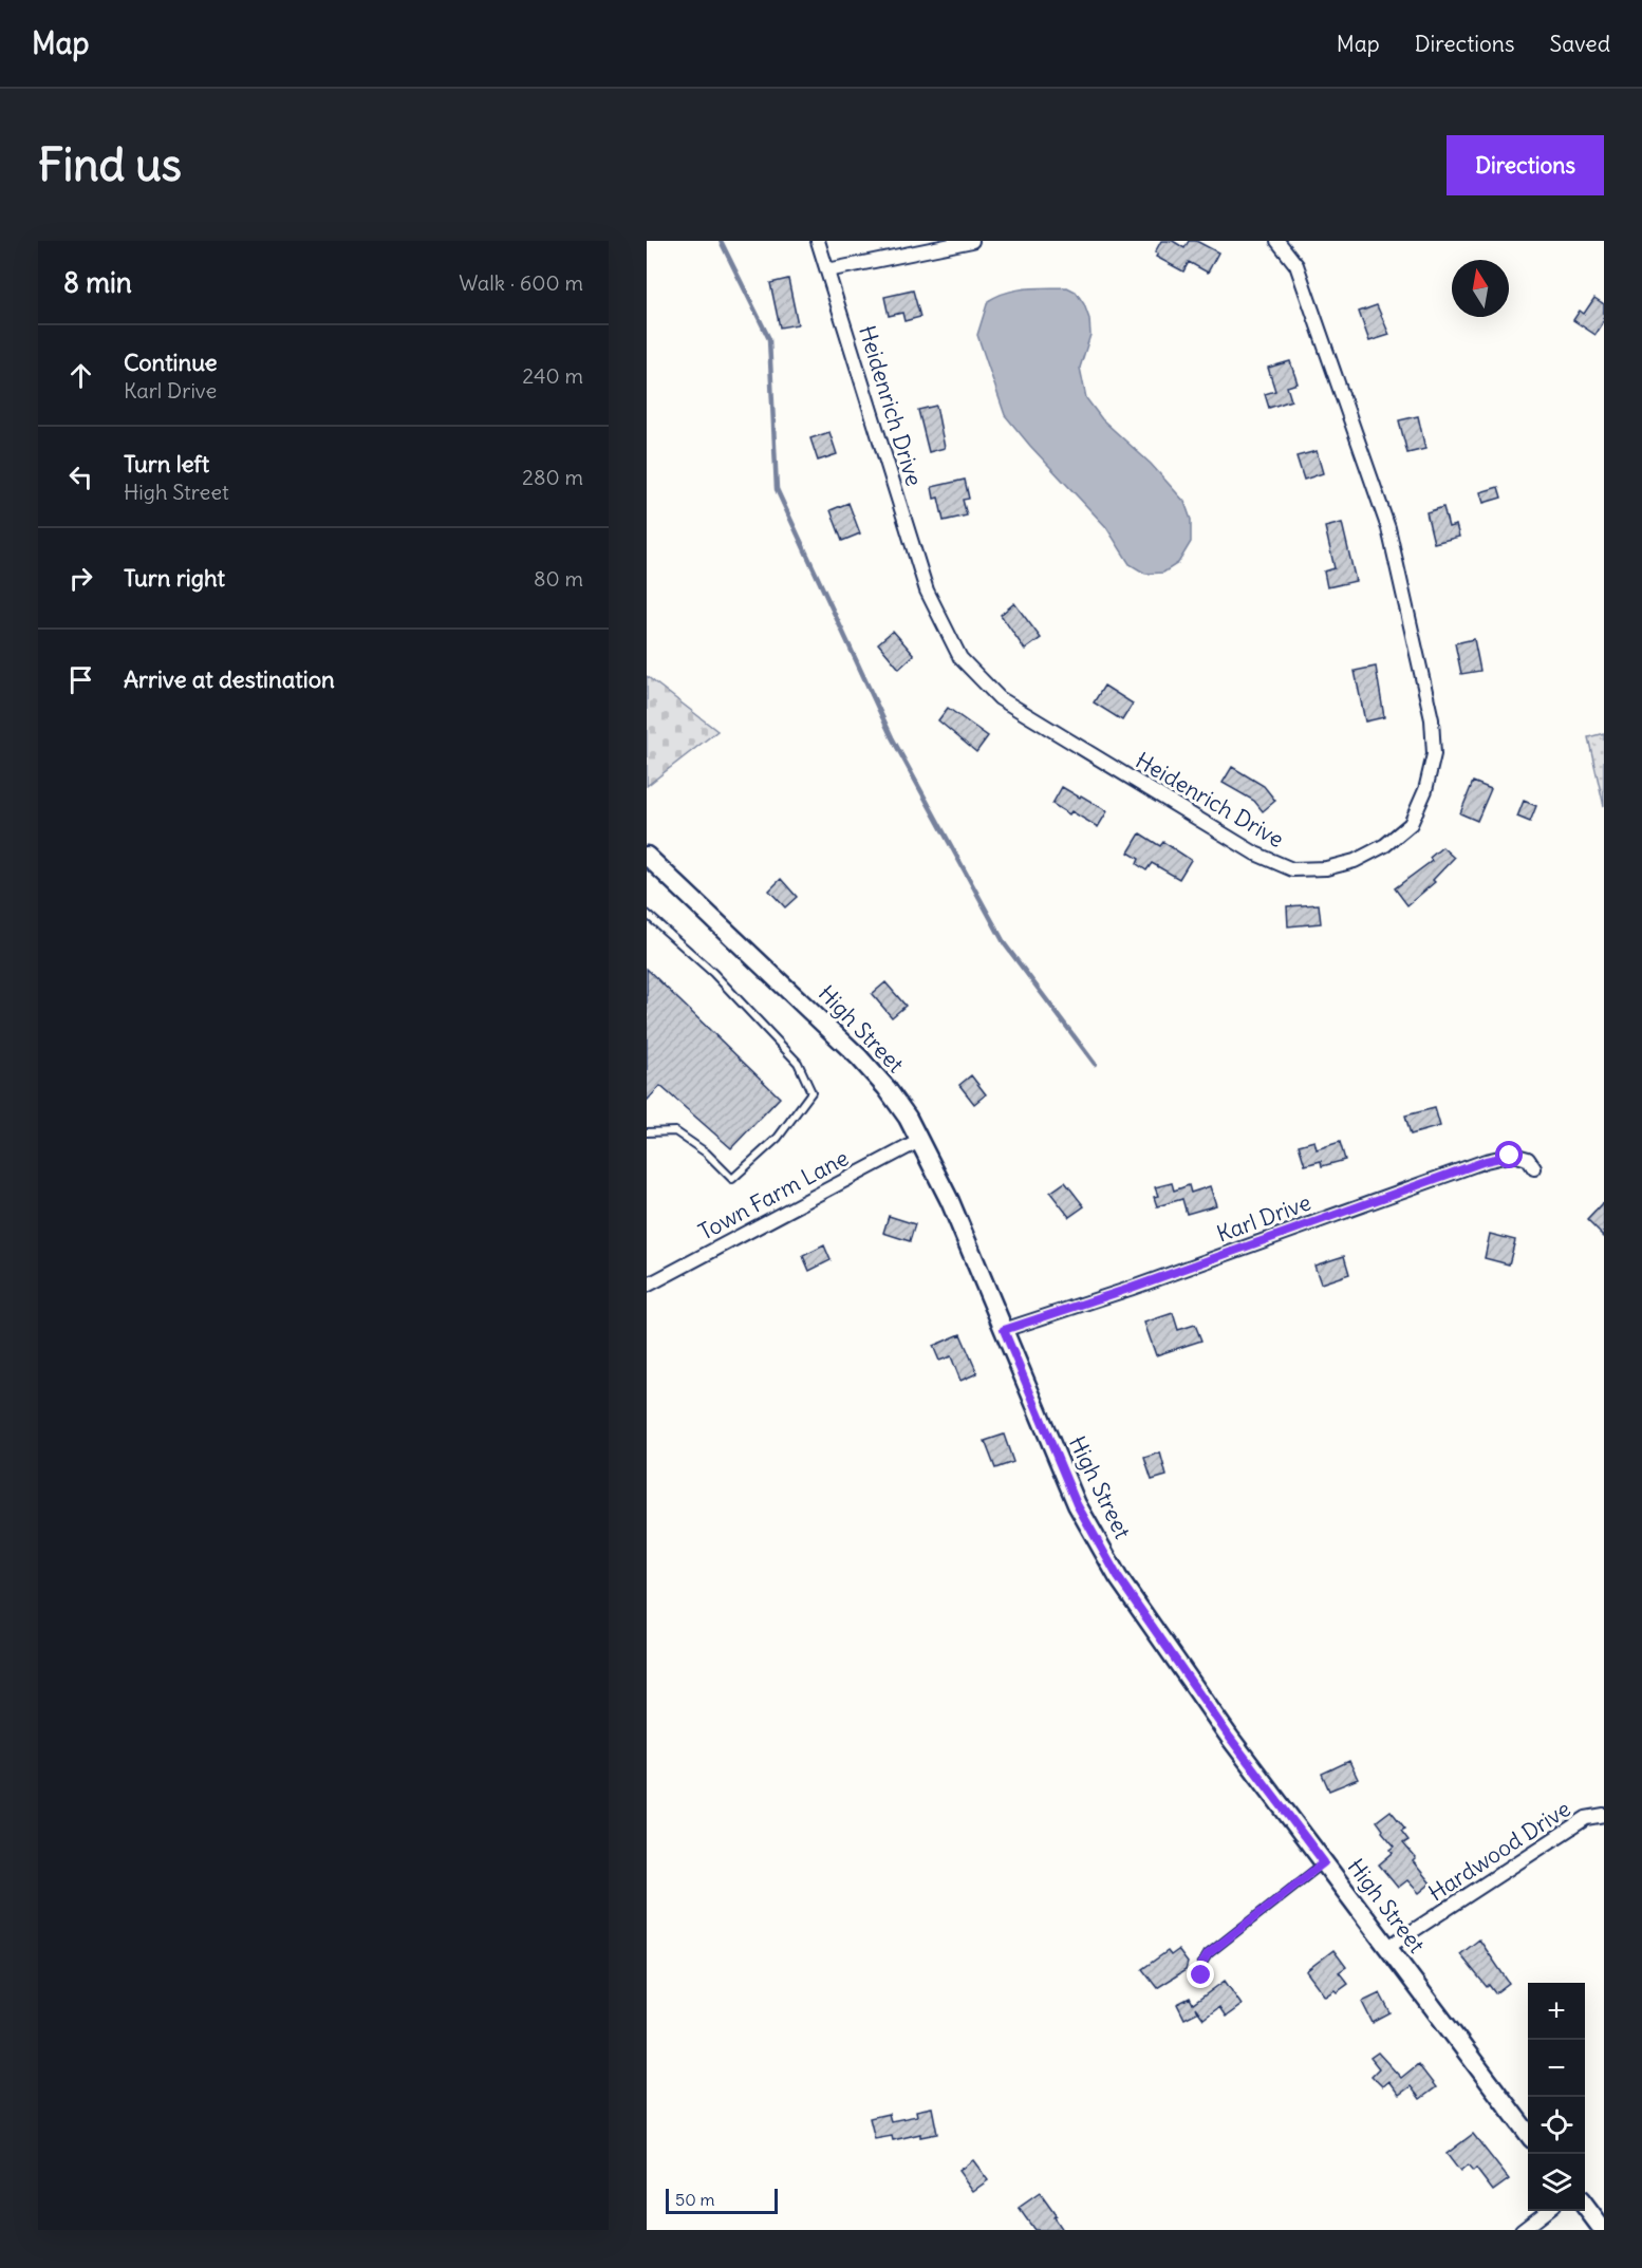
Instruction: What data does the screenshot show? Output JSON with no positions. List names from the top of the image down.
{
  "streets": {
    "main road": ["High Street"],
    "street": [
      "Heidenrich Drive",
      "Town Farm Lane",
      "Karl Drive",
      "Hardwood Drive"
    ]
  },
  "crossings": [
    ["High Street", "Town Farm Lane"],
    ["High Street", "Karl Drive"],
    ["High Street", "Hardwood Drive"]
  ],
  "scale_bar": "50 m",
  "north": "top",
  "page": {
    "header": "Map",
    "nav": ["Map", "Directions", "Saved"],
    "buttons": "Directions",
    "title": "Find us",
    "heading": ["8 min", "Walk · 600 m"],
    "list": [
      ["Continue", "Karl Drive", "240 m"],
      ["Turn left", "High Street", "280 m"],
      ["Turn right", "80 m"],
      "Arrive at destination"
    ],
    "map_buttons": ["+", "−"],
    "scale": "50 m"
  }
}
